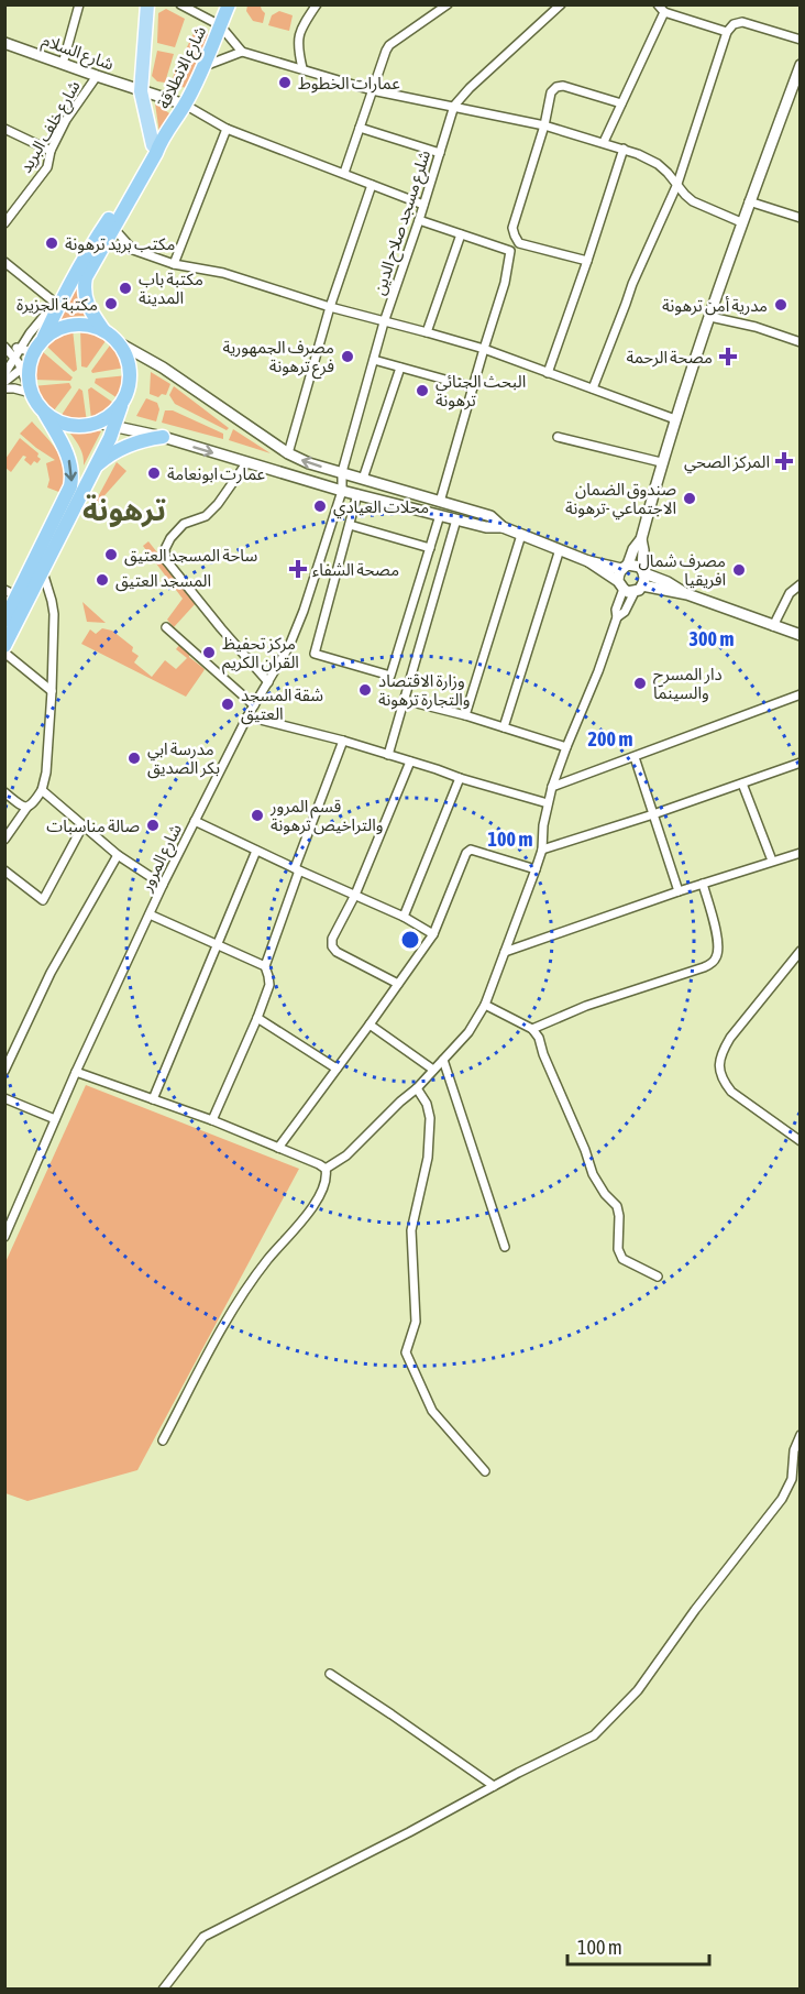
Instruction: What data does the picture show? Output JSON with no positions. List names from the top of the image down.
{
  "streets": {
    "highway": ["شارع الانطلاقة"],
    "street": [
      "شارع السلام",
      "شارع خلف البريد",
      "شلرع مسجد صلاح الدين",
      "شارع المرور"
    ]
  },
  "crossings": [
    ["شارع السلام", "شارع الانطلاقة"],
    ["شارع السلام", "شارع خلف البريد"],
    ["شلرع مسجد صلاح الدين", "شارع المرور"]
  ],
  "districts": ["ترهونة"],
  "places": {
    "other": [
      "عمارات الخطوط",
      "مكتب بريد ترهونة",
      "مكتبة باب المدينة",
      "مكتبة الجزيرة",
      "مدرية أمن ترهونة",
      "مصرف الجمهورية فرع ترهونة",
      "البحث الجنائي ترهونة",
      "عمارت ابونعامة",
      "صندوق الضمان الاجتماعي -ترهونة",
      "محلات العيادي",
      "ساحة المسجد العتيق",
      "مصرف شمال افريقيا",
      "المسجد العتيق",
      "مركز تحفيظ القران الكريم",
      "دار المسرح والسينما",
      "وزارة الاقتصاد والتجارة ترهونة",
      "شقة المسجد العتيق",
      "مدرسة ابي بكر الصديق",
      "قسم المرور والتراخيص ترهونة",
      "صالة مناسبات"
    ],
    "health": ["مصحة الرحمة", "المركز الصحي", "مصحة الشفاء"]
  },
  "scale_bar": "100 m",
  "rings": ["300 m", "200 m", "100 m"]
}
